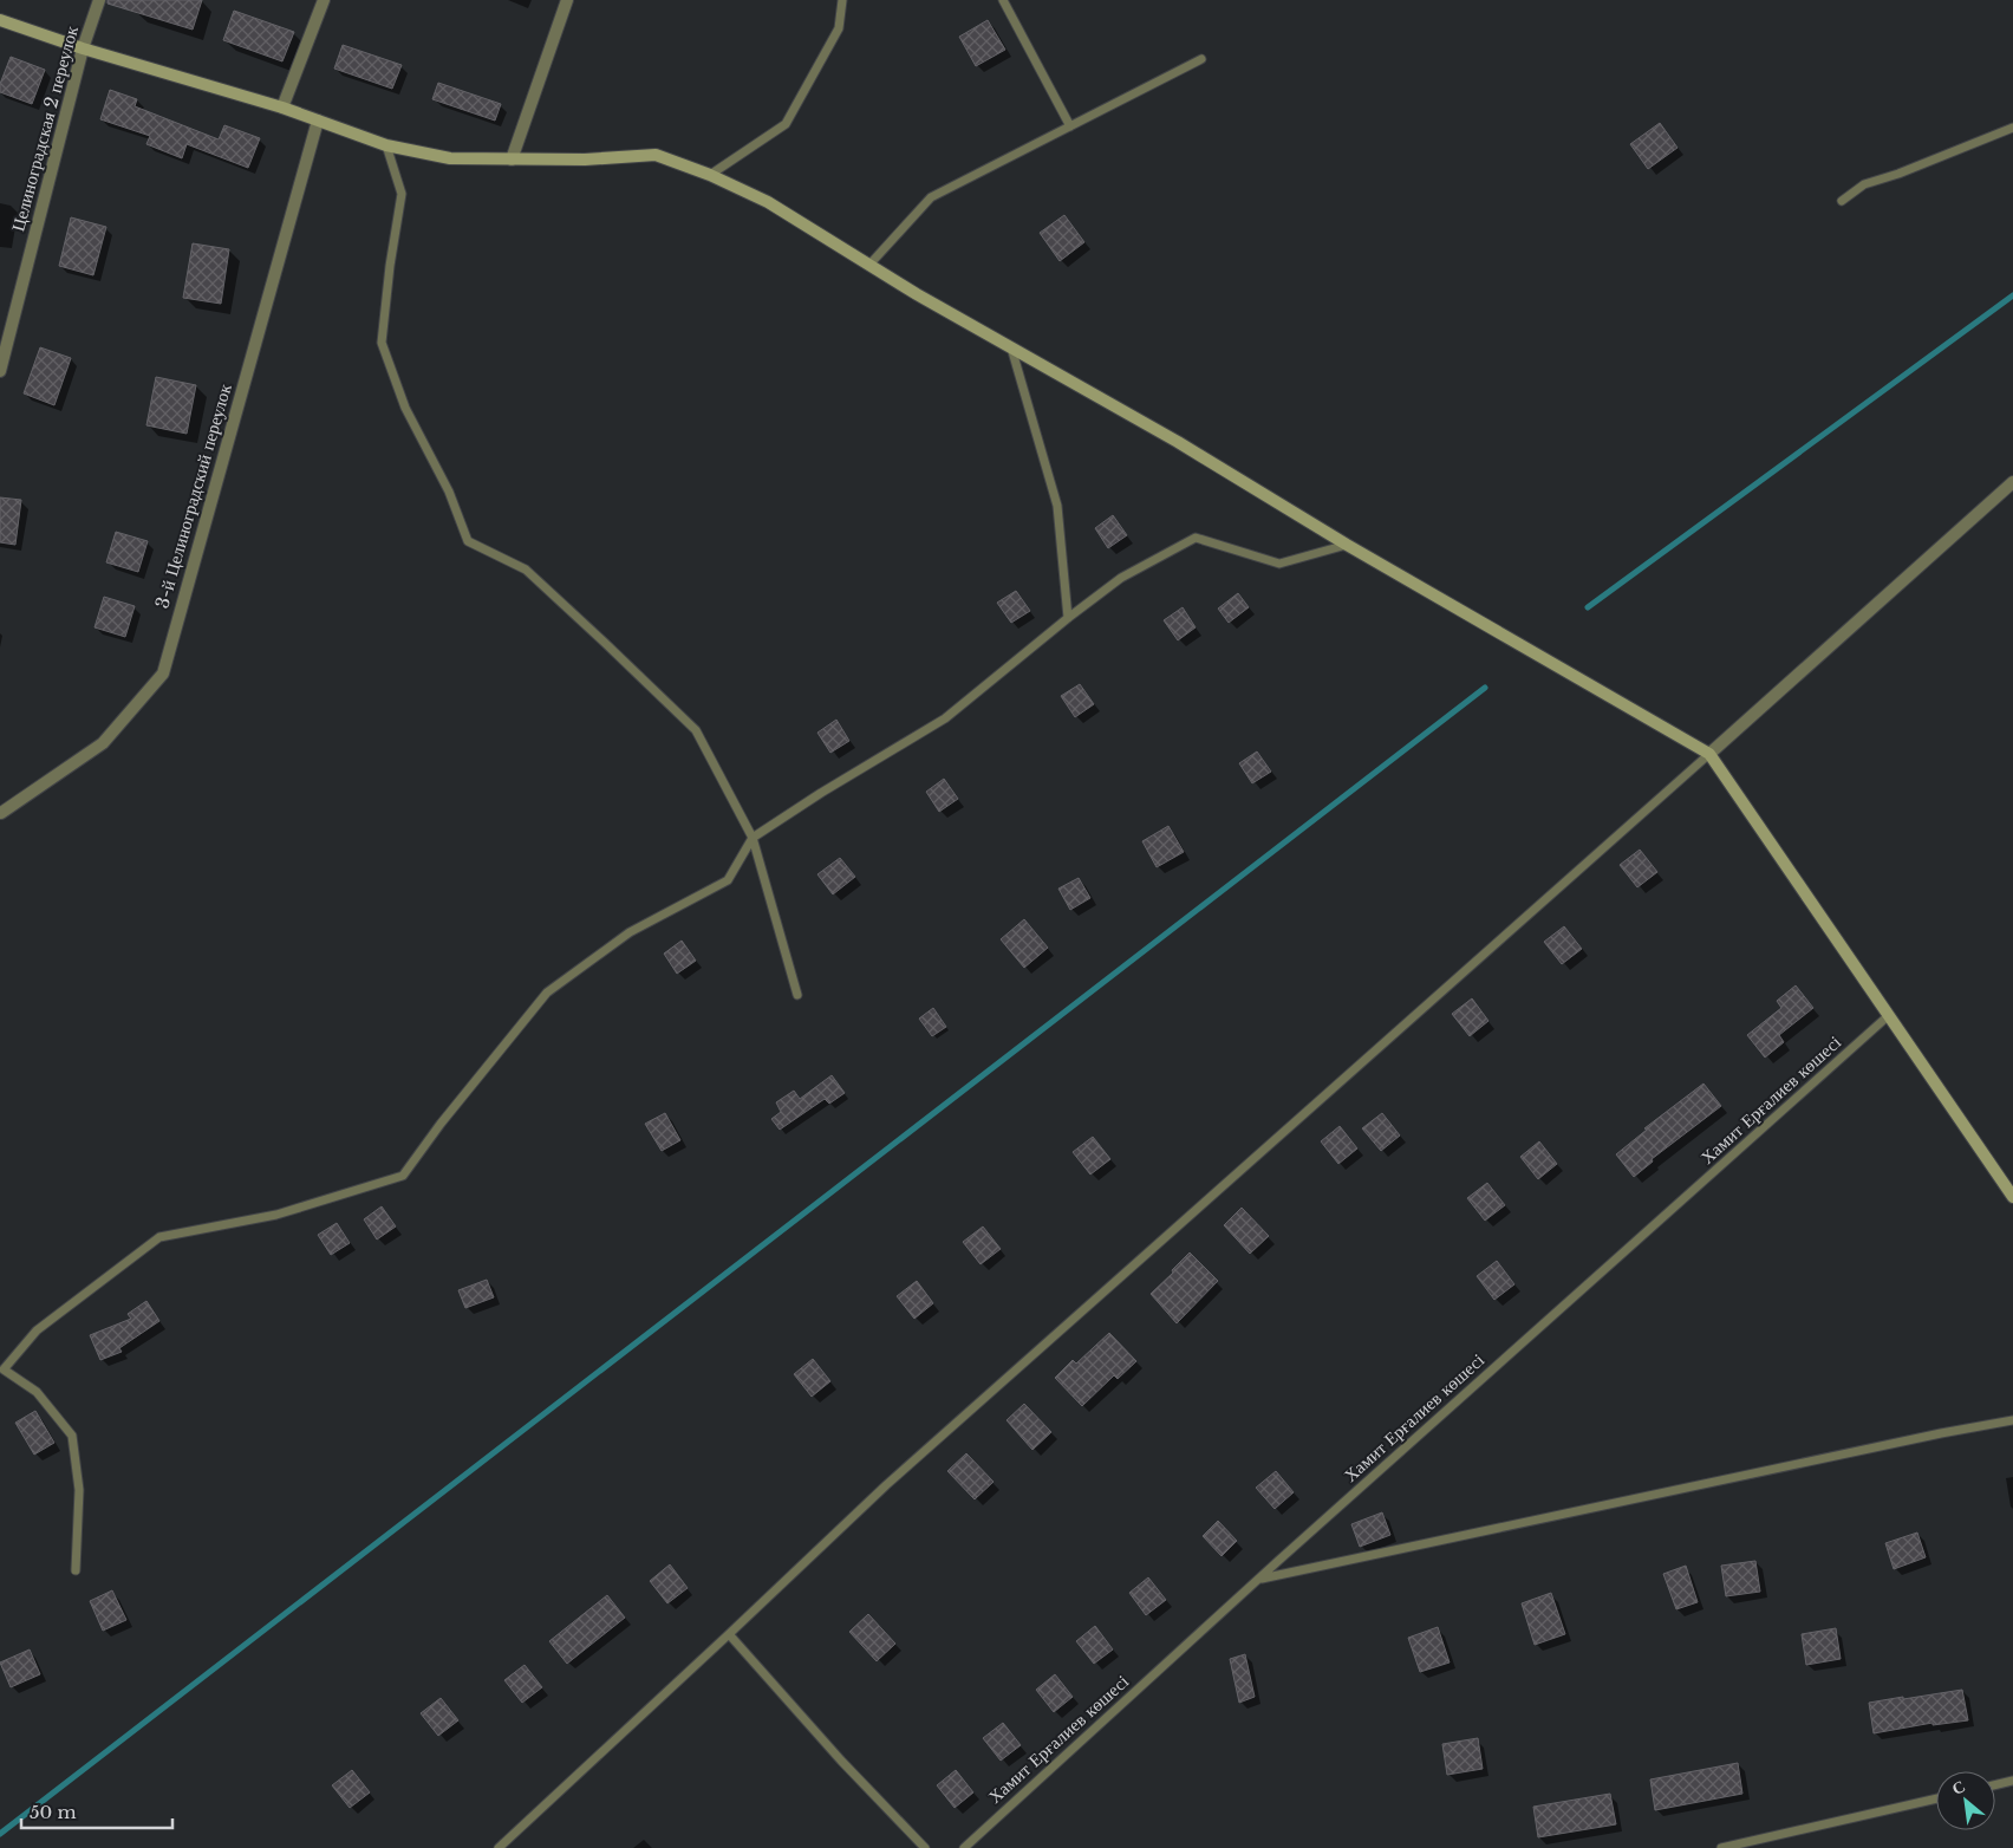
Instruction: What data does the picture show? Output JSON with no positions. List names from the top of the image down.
{
  "streets": {
    "street": ["Целиноградская 2 переулок", "3-й Целиноградский переулок"],
    "lane": ["Хамит Ерғалиев көшесі"]
  },
  "scale_bar": "50 m",
  "north": "top left"
}
